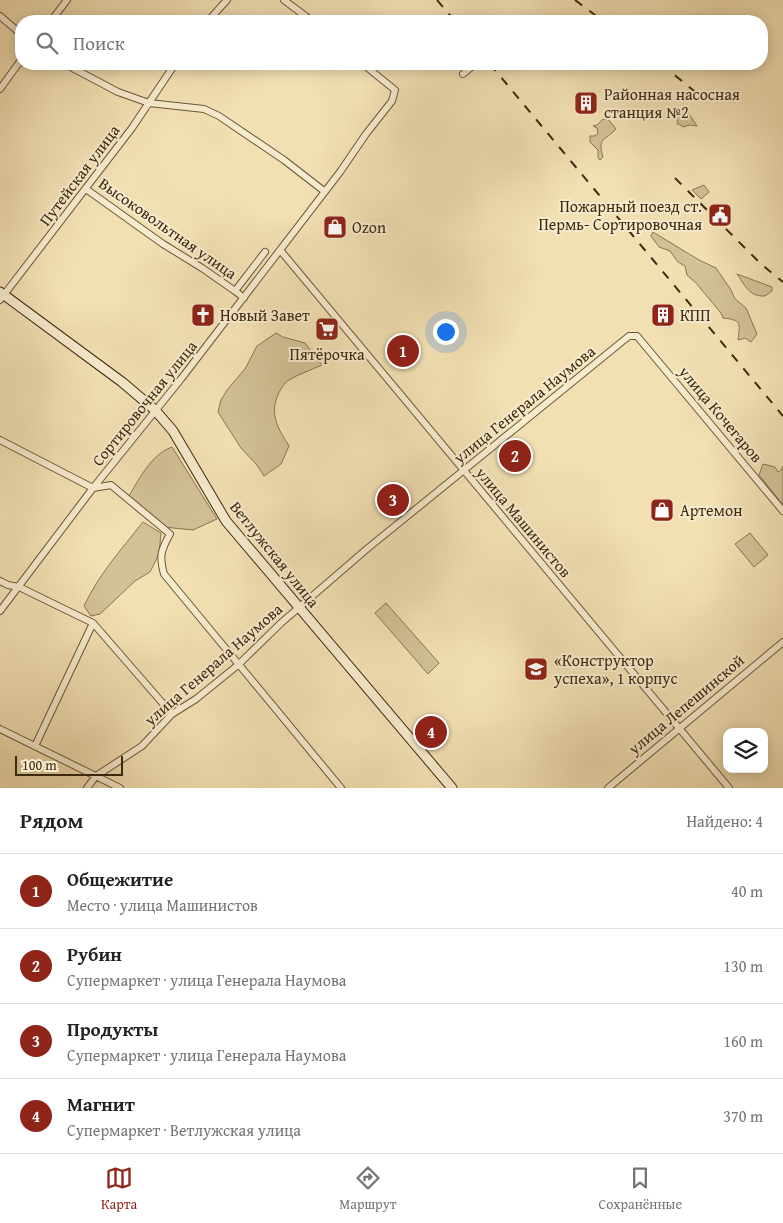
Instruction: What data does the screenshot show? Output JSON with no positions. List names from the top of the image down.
{
  "streets": {
    "main road": ["Ветлужская улица"],
    "street": [
      "Путейская улица",
      "Высоковольтная улица",
      "Сортировочная улица",
      "улица Генерала Наумова",
      "улица Кочегаров",
      "улица Машинистов",
      "улица Лепешинской"
    ]
  },
  "crossings": [
    ["Путейская улица", "Высоковольтная улица"],
    ["Путейская улица", "Ветлужская улица"],
    ["Высоковольтная улица", "Сортировочная улица"],
    ["Сортировочная улица", "улица Машинистов"],
    ["Сортировочная улица", "Ветлужская улица"],
    ["улица Генерала Наумова", "улица Кочегаров"],
    ["улица Генерала Наумова", "улица Машинистов"],
    ["улица Генерала Наумова", "Ветлужская улица"],
    ["улица Машинистов", "улица Лепешинской"]
  ],
  "places": {
    "building": ["Районная насосная станция №2", "КПП"],
    "public building": ["Пожарный поезд ст. Пермь- Сортировочная"],
    "shop": ["Ozon", "Артемон"],
    "church": ["Новый Завет"],
    "supermarket": ["Пятёрочка"],
    "school or university": ["«Конструктор успеха», 1 корпус"]
  },
  "scale_bar": "100 m",
  "page": {
    "search": "Поиск",
    "pins": [
      "1",
      "2",
      "3",
      "4"
    ],
    "scale": "100 m",
    "heading": ["Рядом", "Найдено: 4"],
    "list": [
      {
        "mark": "1",
        "name": "Общежитие",
        "note": "Место · улица Машинистов",
        "value": "40 m"
      },
      {
        "mark": "2",
        "name": "Рубин",
        "note": "Супермаркет · улица Генерала Наумова",
        "value": "130 m"
      },
      {
        "mark": "3",
        "name": "Продукты",
        "note": "Супермаркет · улица Генерала Наумова",
        "value": "160 m"
      },
      {
        "mark": "4",
        "name": "Магнит",
        "note": "Супермаркет · Ветлужская улица",
        "value": "370 m"
      }
    ],
    "nav": ["Карта", "Маршрут", "Сохранённые"]
  }
}
